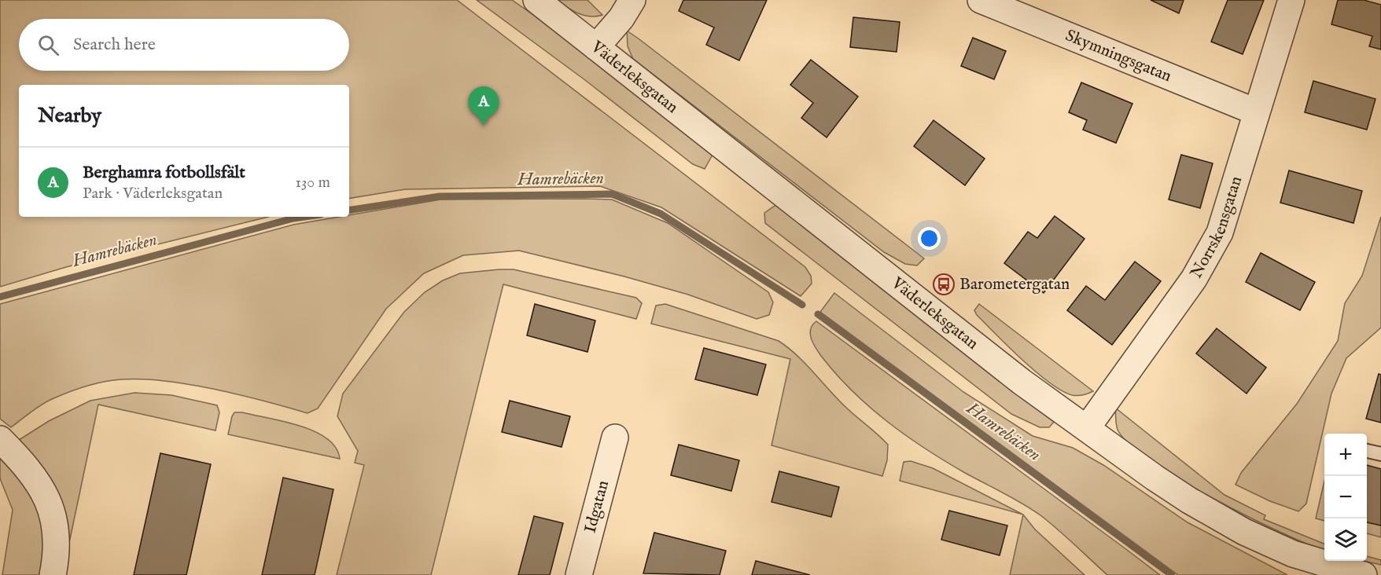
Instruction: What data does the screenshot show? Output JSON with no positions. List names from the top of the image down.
{
  "streets": {
    "street": [
      "Skymningsgatan",
      "Väderleksgatan",
      "Norrskensgatan",
      "Idgatan"
    ]
  },
  "crossings": [
    ["Skymningsgatan", "Norrskensgatan"],
    ["Väderleksgatan", "Norrskensgatan"]
  ],
  "water": ["Hamrebäcken"],
  "places": {
    "bus stop": ["Barometergatan"]
  },
  "page": {
    "search": "Search here",
    "heading": "Nearby",
    "pins": "A",
    "list": [
      {
        "mark": "A",
        "name": "Berghamra fotbollsfält",
        "note": "Park · Väderleksgatan",
        "value": "130 m"
      }
    ],
    "map_buttons": ["+", "−"]
  }
}
